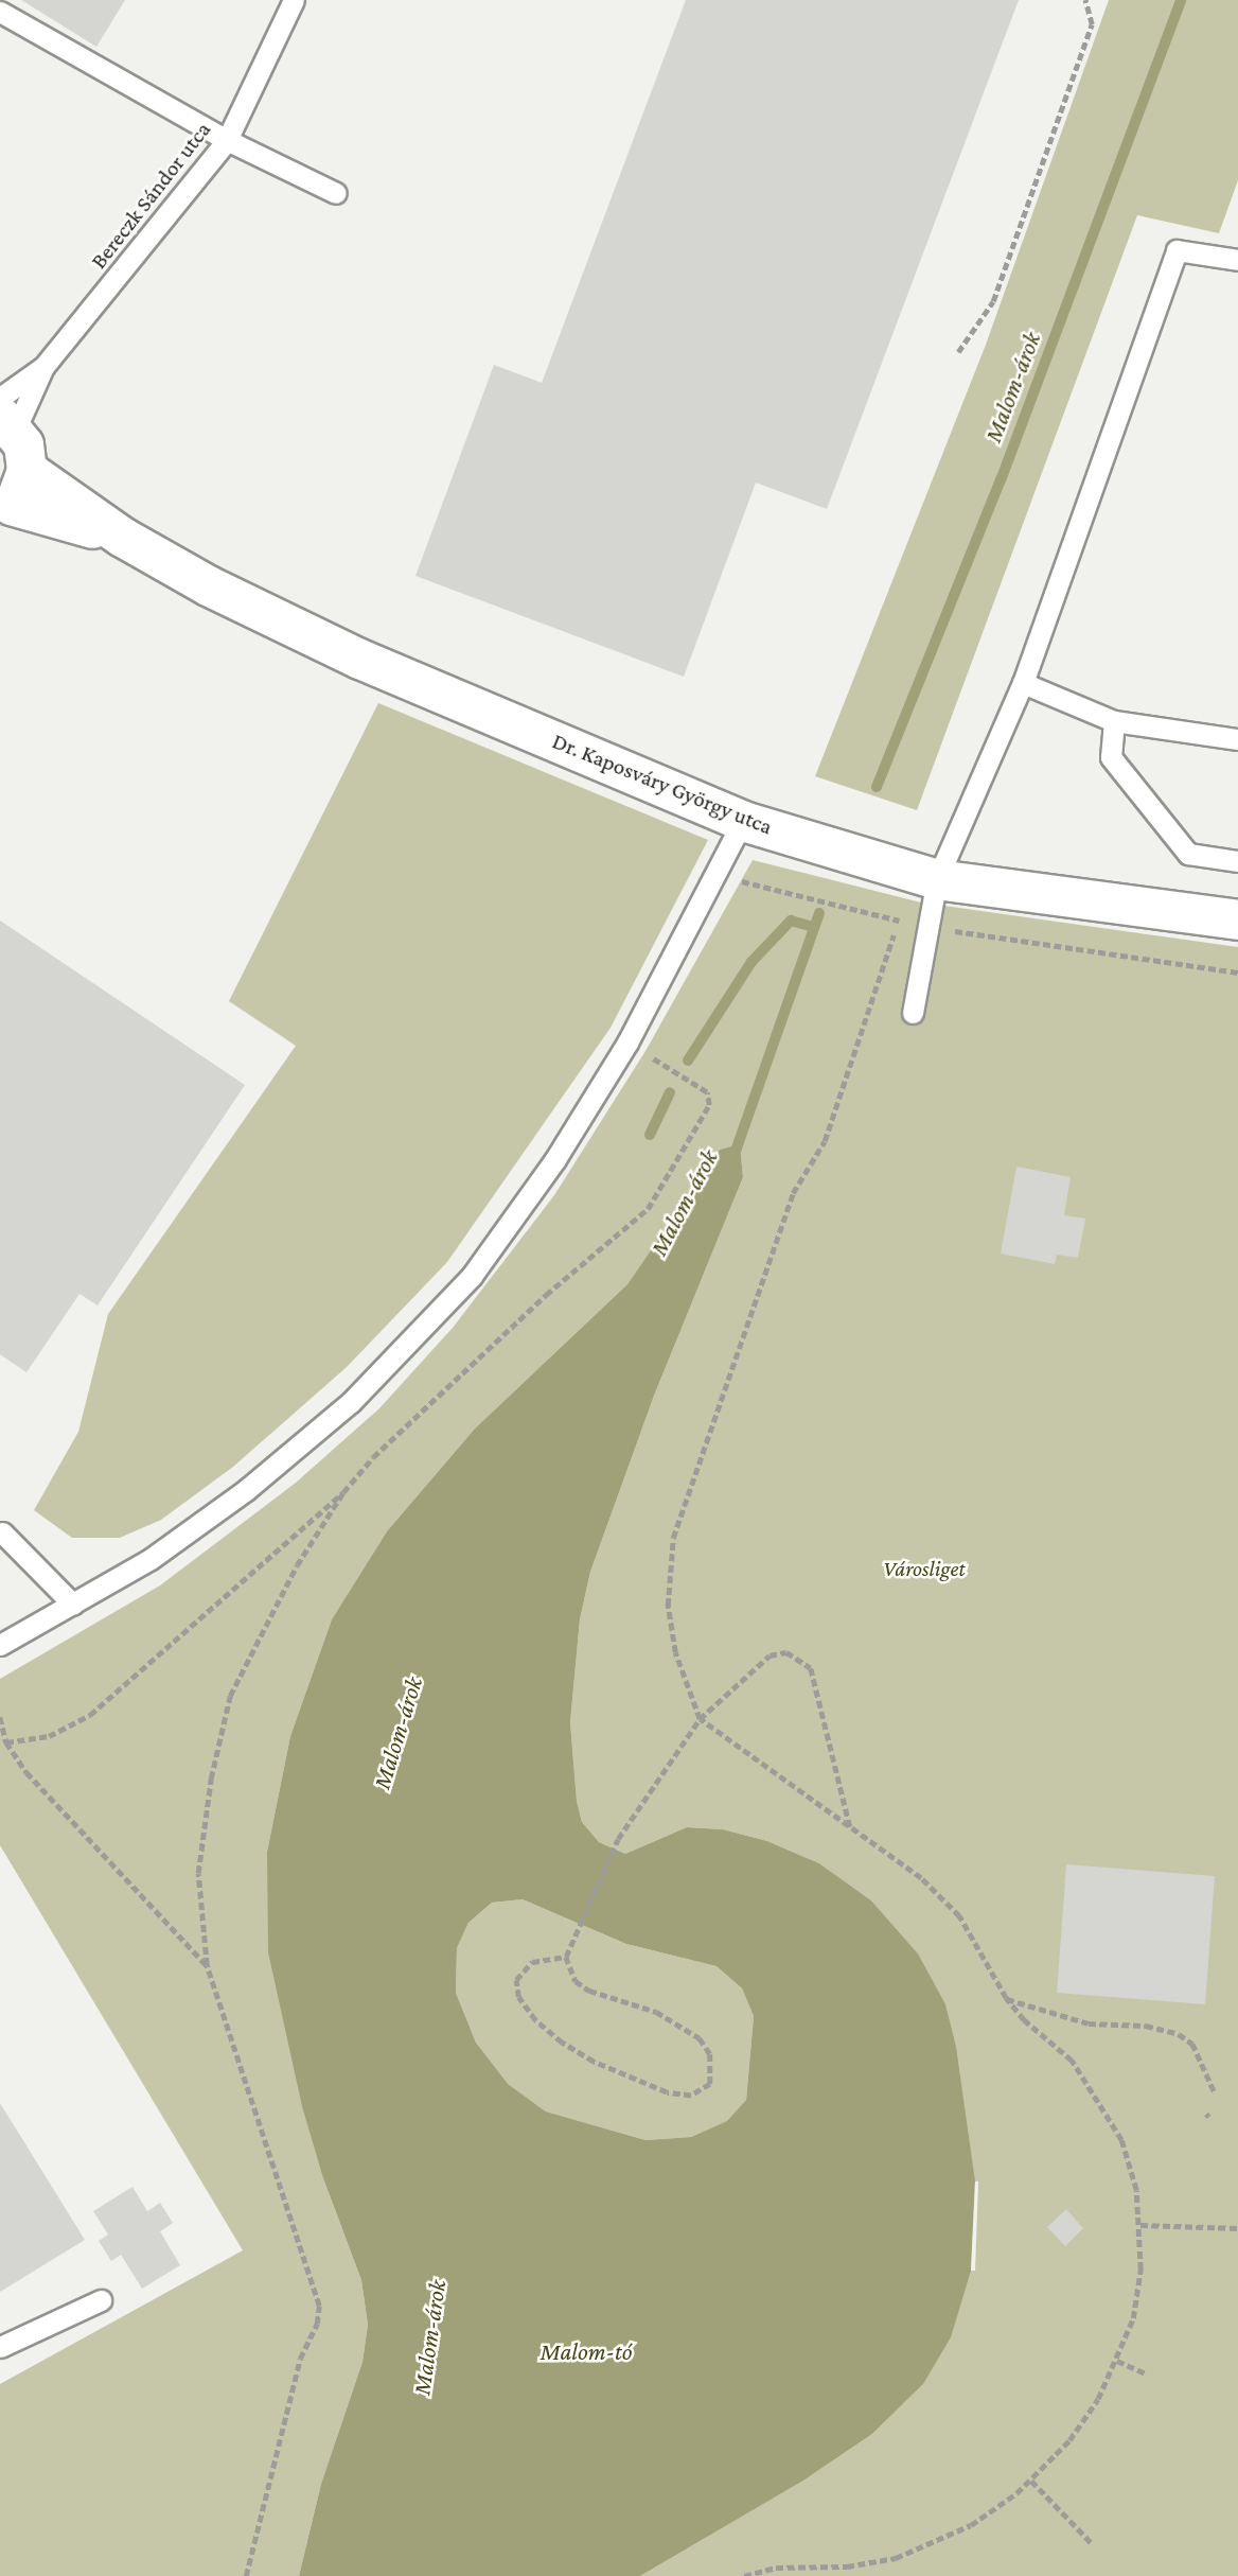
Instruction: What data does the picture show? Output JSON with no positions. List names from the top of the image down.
{
  "streets": {
    "street": ["Dr. Kaposváry György utca"],
    "lane": ["Bereczk Sándor utca"]
  },
  "water": ["Malom-árok", "Malom-tó"],
  "parks": ["Városliget"]
}
